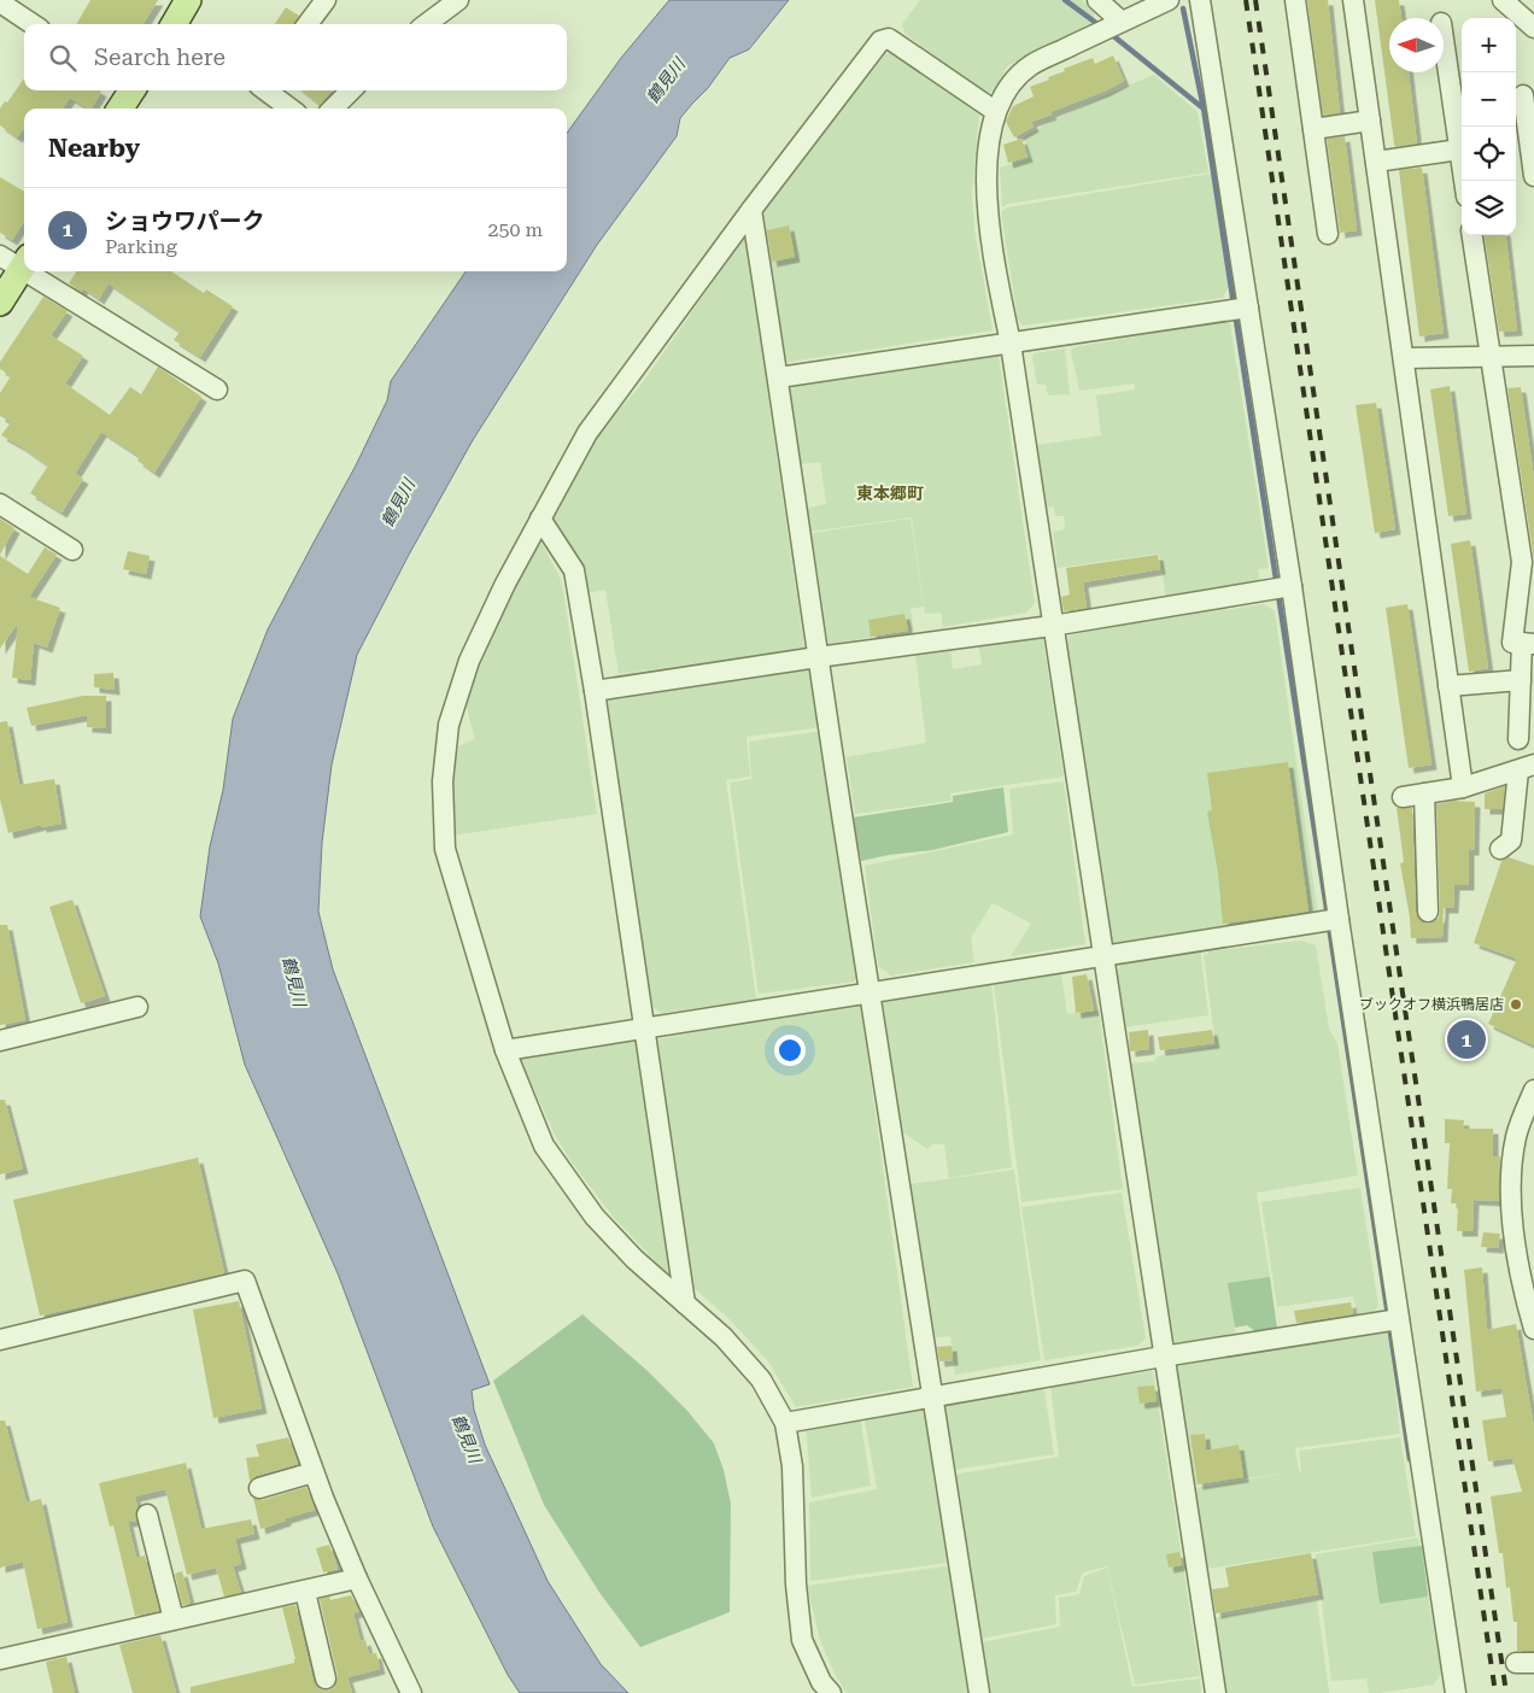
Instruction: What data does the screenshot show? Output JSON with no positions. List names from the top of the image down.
{
  "districts": ["東本郷町"],
  "water": ["鶴見川"],
  "places": ["ブックオフ横浜鴨居店"],
  "north": "left",
  "page": {
    "map_buttons": ["+", "−"],
    "search": "Search here",
    "heading": "Nearby",
    "list": [
      {
        "mark": "1",
        "name": "ショウワパーク",
        "note": "Parking",
        "value": "250 m"
      }
    ],
    "pins": "1"
  }
}
